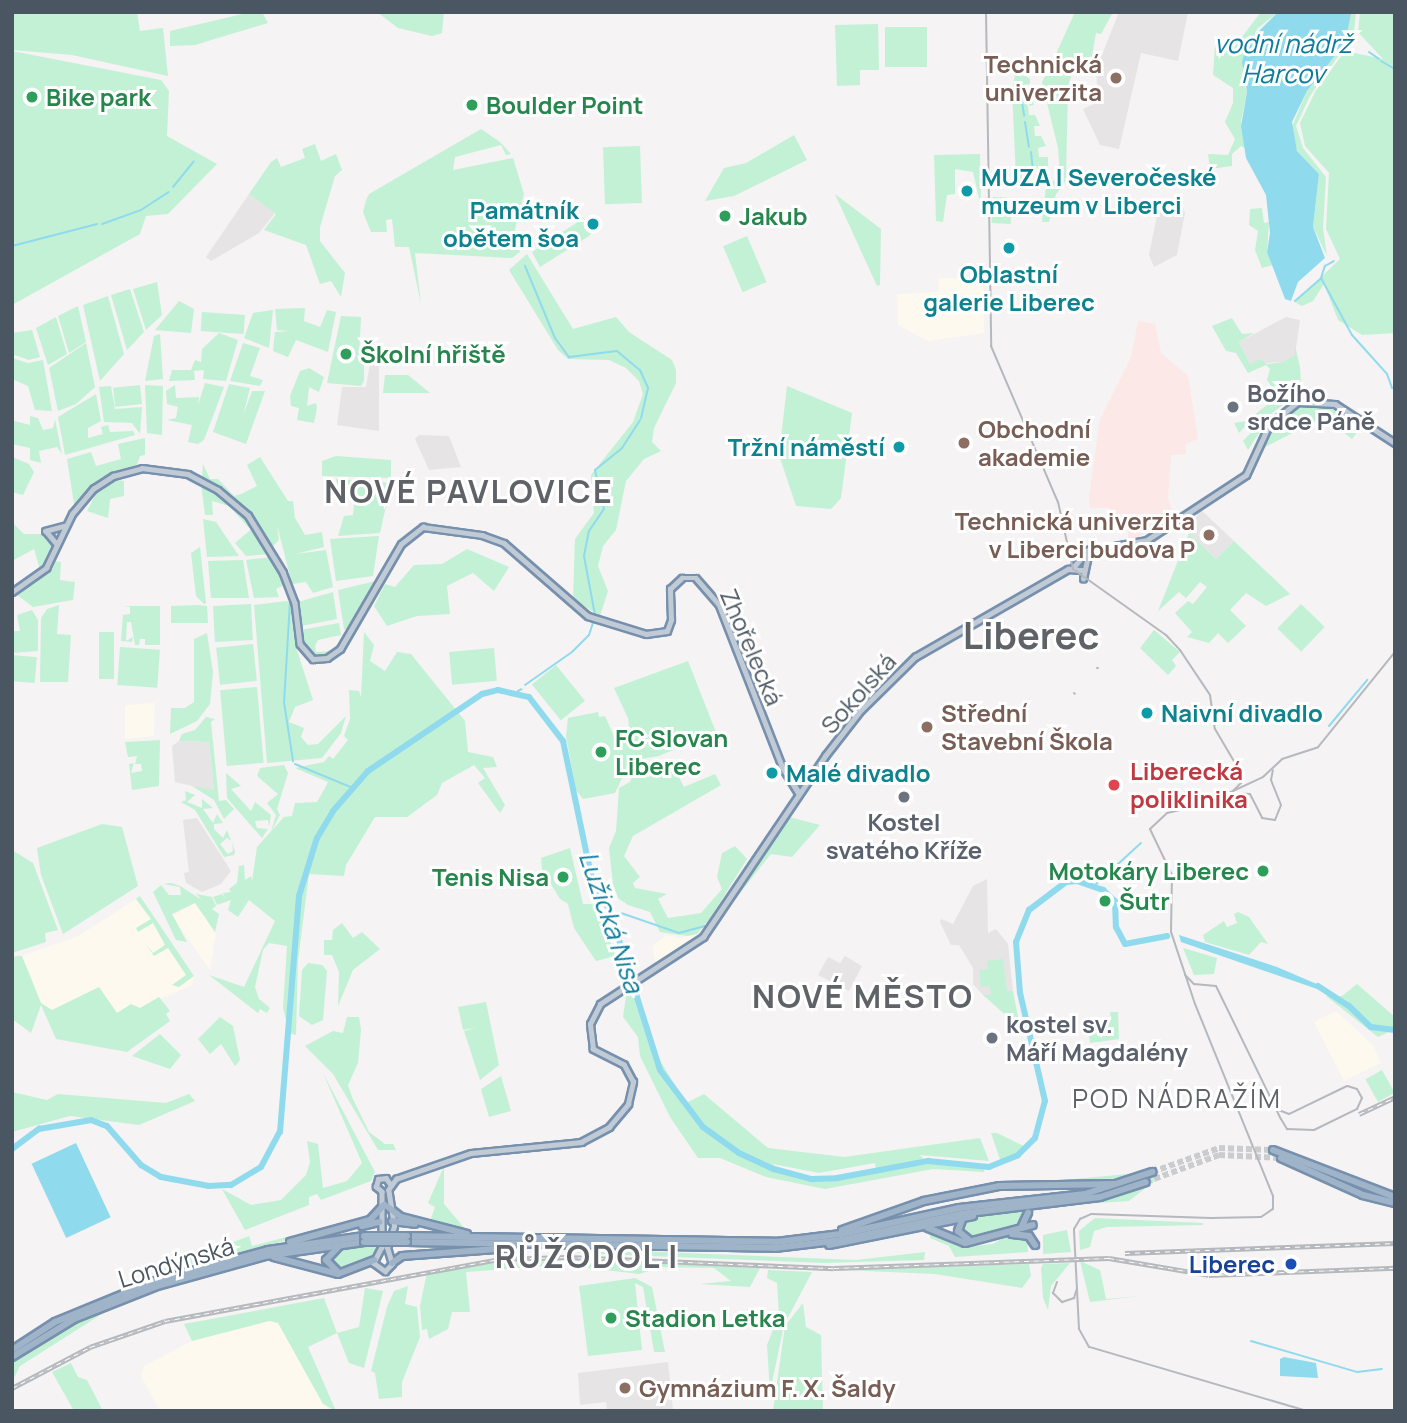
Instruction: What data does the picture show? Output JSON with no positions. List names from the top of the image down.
{
  "streets": {
    "highway": ["Londýnská"],
    "main road": ["Zhořelecká", "Sokolská"]
  },
  "crossings": [
    ["Zhořelecká", "Sokolská"]
  ],
  "districts": [
    "NOVÉ PAVLOVICE",
    "Liberec",
    "NOVÉ MĚSTO",
    "POD NÁDRAŽÍM",
    "RŮŽODOL I"
  ],
  "water": ["vodní nádrž Harcov", "Lužická Nisa"],
  "places": [
    "Technická univerzita",
    "Bike park",
    "Boulder Point",
    "MUZA | Severočeské muzeum v Liberci",
    "Jakub",
    "Památník obětem šoa",
    "Oblastní galerie Liberec",
    "Školní hřiště",
    "Božího srdce Páně",
    "Obchodní akademie",
    "Tržní náměstí",
    "Technická univerzita v Liberci budova P",
    "Naivní divadlo",
    "Střední Stavební Škola",
    "FC Slovan Liberec",
    "Malé divadlo",
    "Liberecká poliklinika",
    "Kostel svatého Kříže",
    "Motokáry Liberec",
    "Tenis Nisa",
    "Šutr",
    "kostel sv. Máří Magdalény",
    "Liberec",
    "Stadion Letka",
    "Gymnázium F. X. Šaldy"
  ]
}
